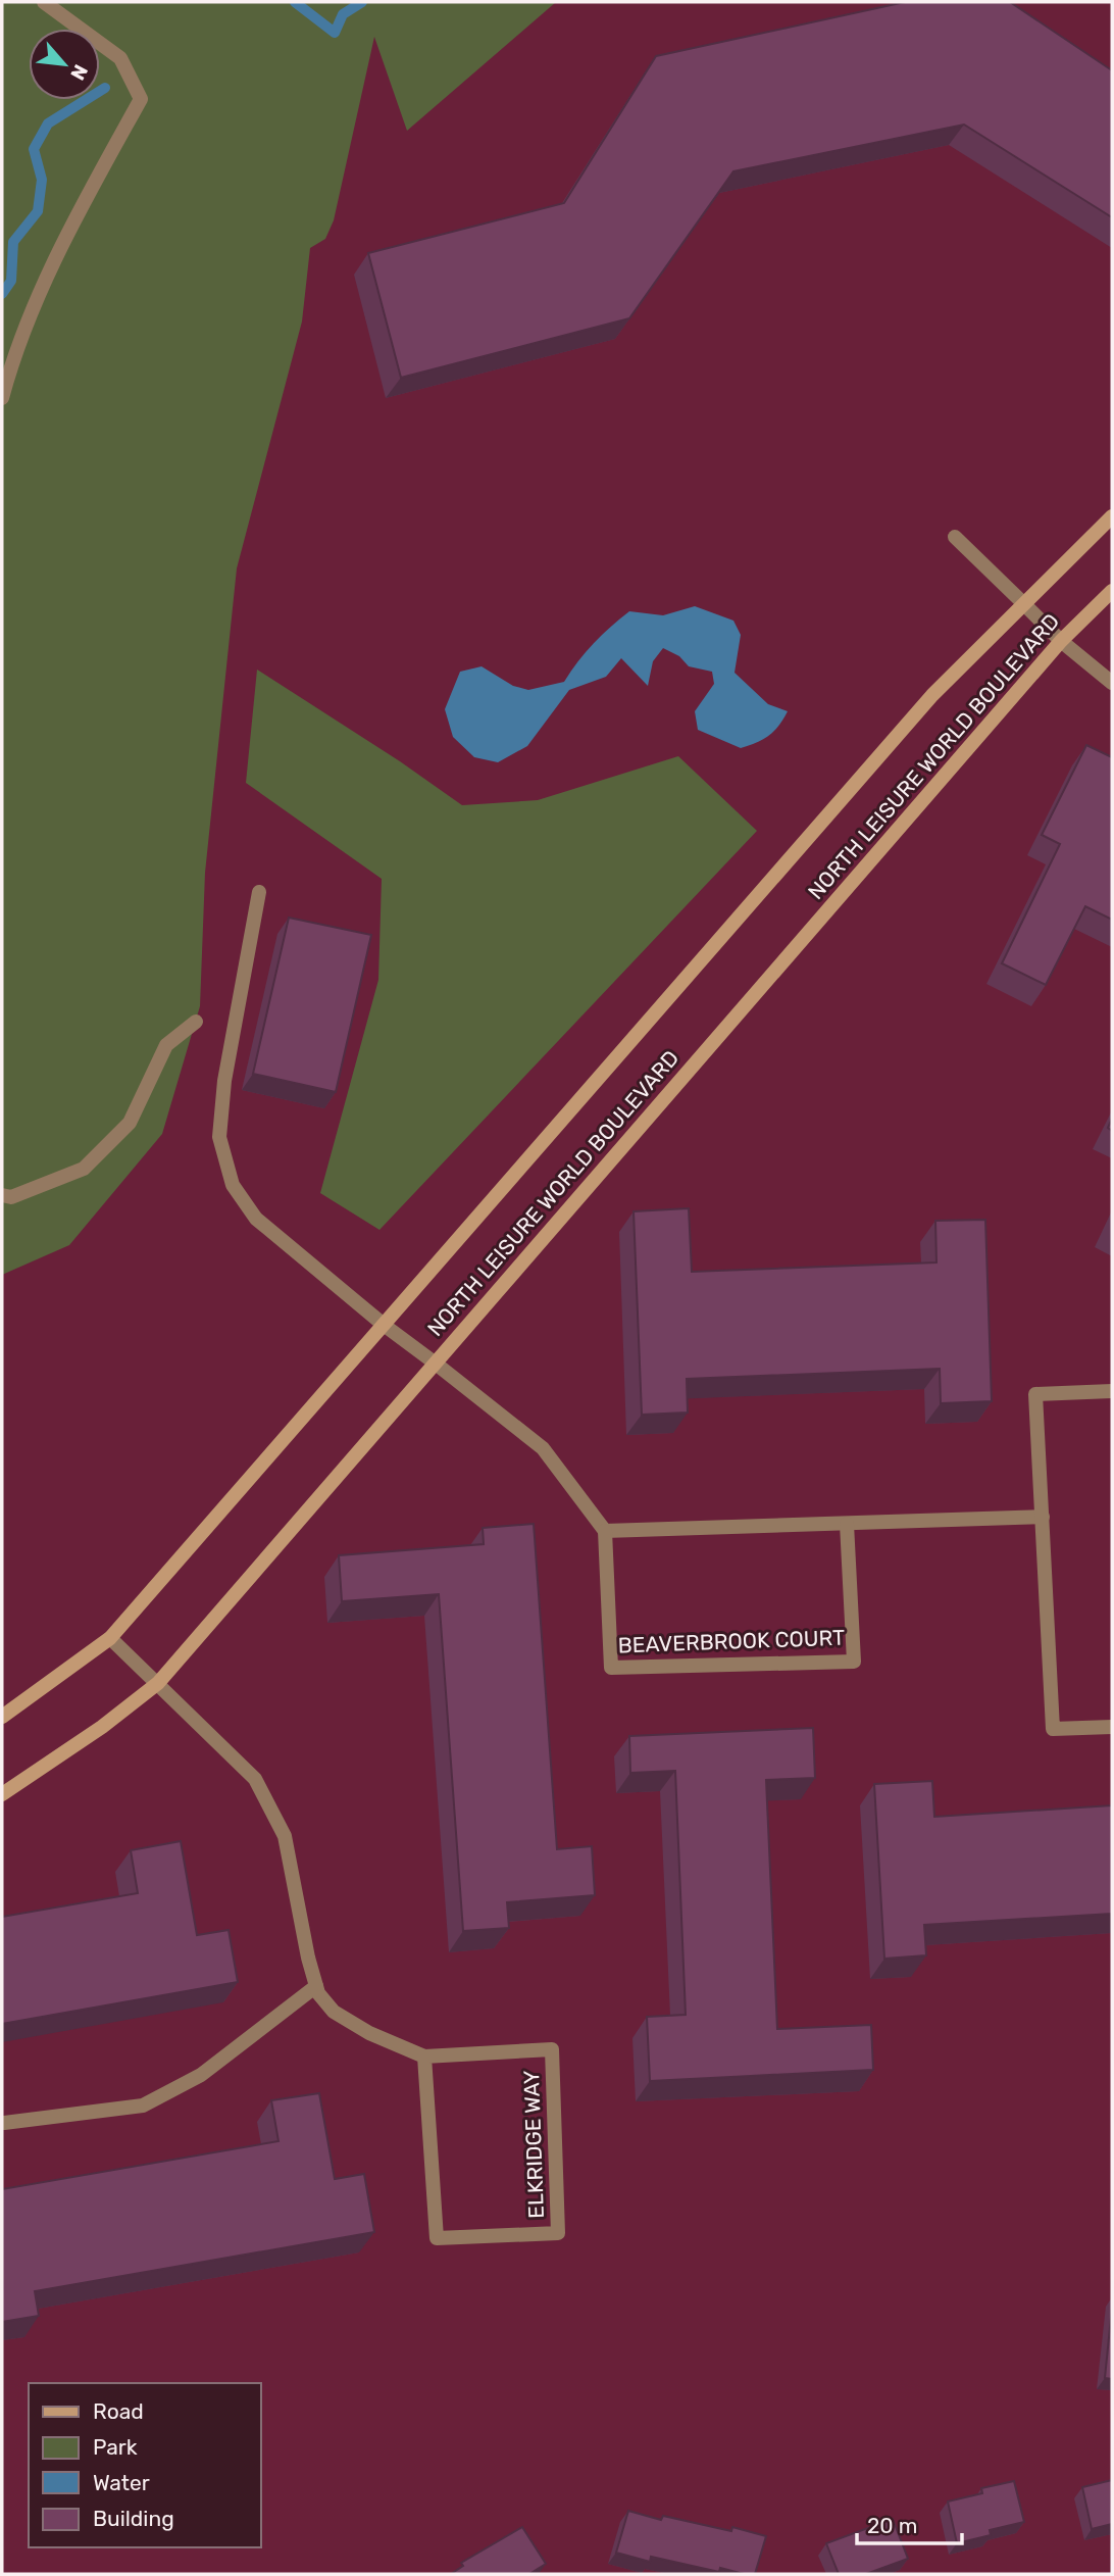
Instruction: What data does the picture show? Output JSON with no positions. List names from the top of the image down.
{
  "streets": {
    "street": ["NORTH LEISURE WORLD BOULEVARD", "BEAVERBROOK COURT", "ELKRIDGE WAY"]
  },
  "crossings": [
    ["NORTH LEISURE WORLD BOULEVARD", "ELKRIDGE WAY"]
  ],
  "legend": [
    "Road",
    "Park",
    "Water",
    "Building"
  ],
  "scale_bar": "20 m",
  "north": "bottom right"
}
